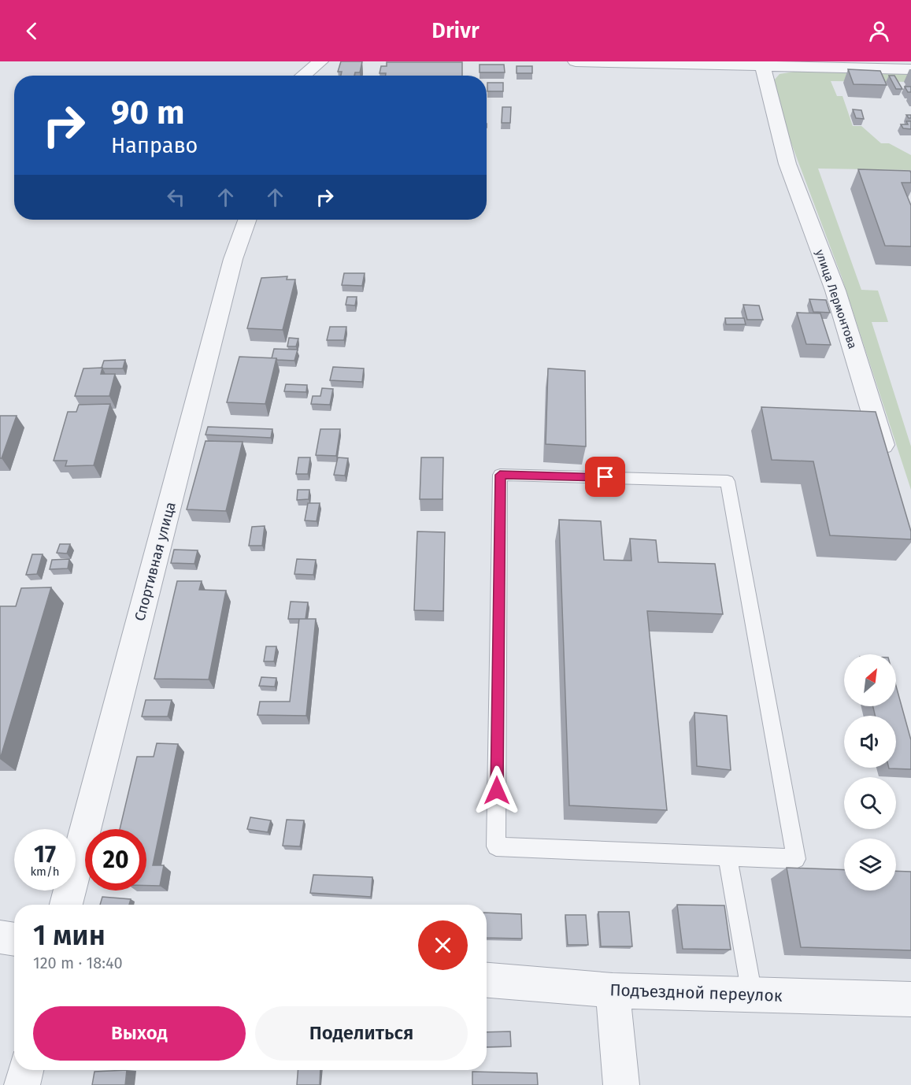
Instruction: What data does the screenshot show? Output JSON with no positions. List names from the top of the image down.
{
  "streets": {
    "street": ["улица Лермонтова", "Спортивная улица", "Подъездной переулок"]
  },
  "north": "top right",
  "page": {
    "header": "Drivr",
    "turn": ["90 m", "Направо"],
    "speed": "17 km/h",
    "limit": "20",
    "heading": ["1 мин", "120 m · 18:40"],
    "buttons": ["Выход", "Поделиться"]
  }
}
